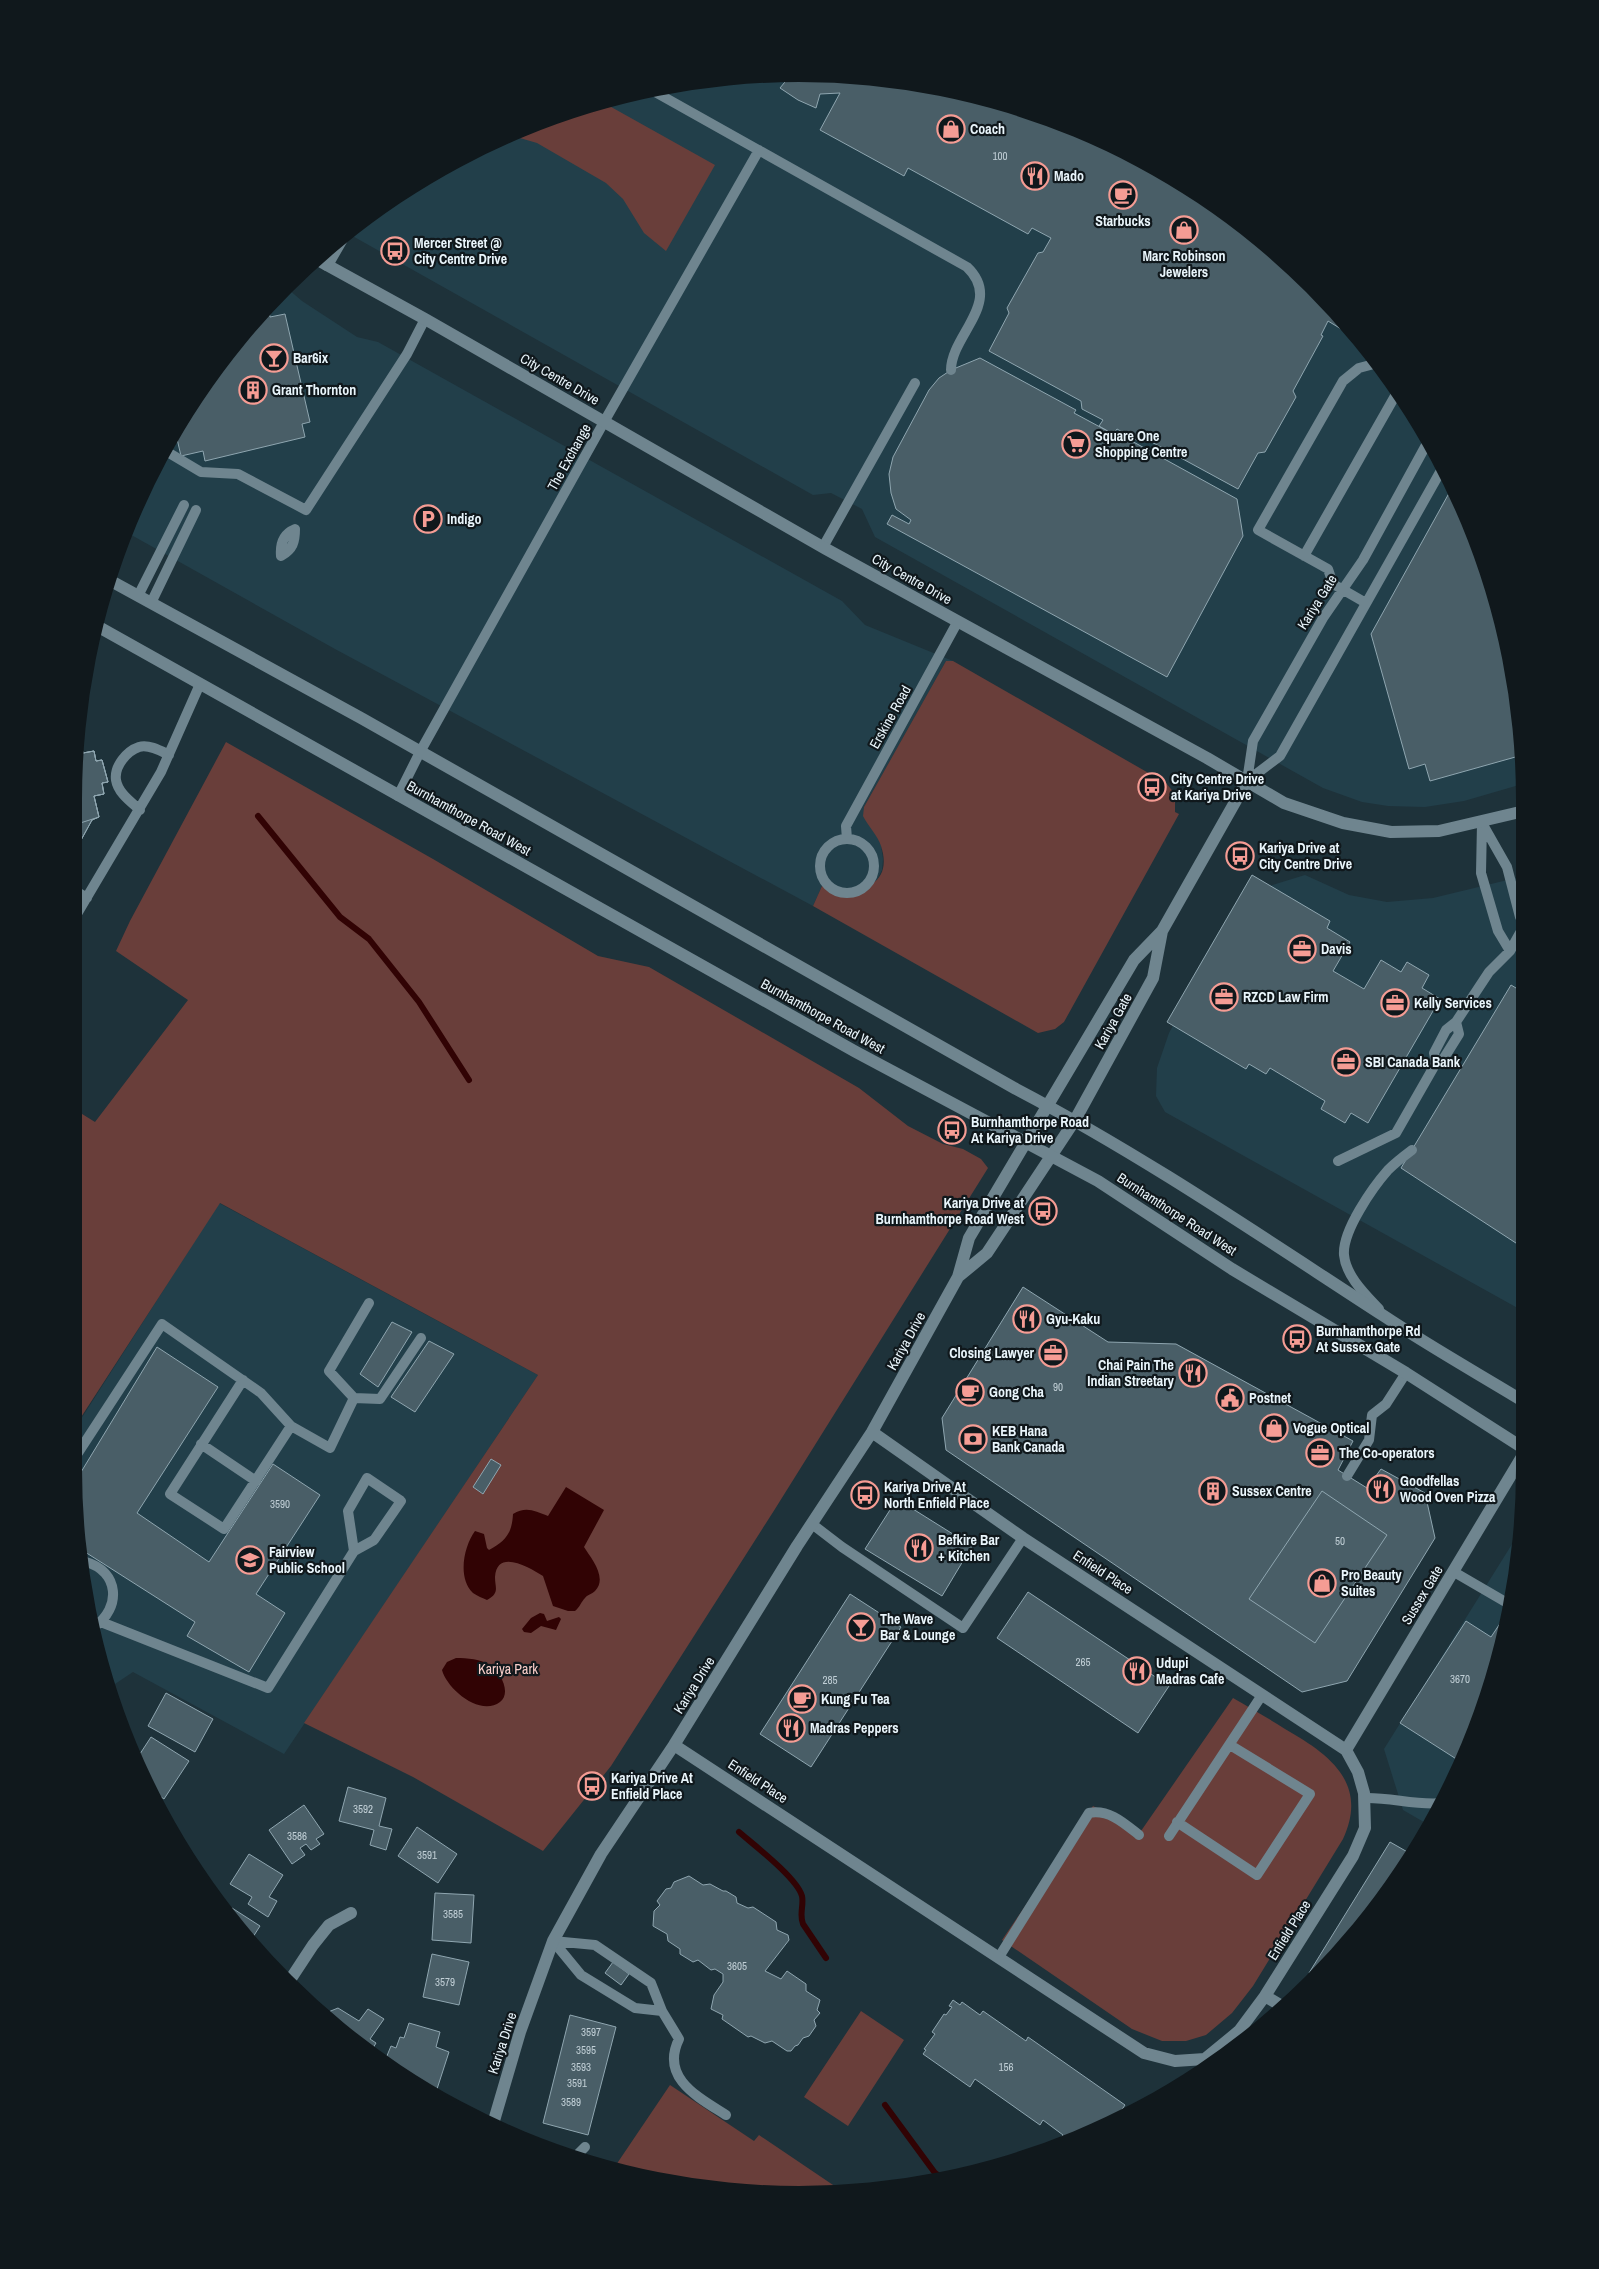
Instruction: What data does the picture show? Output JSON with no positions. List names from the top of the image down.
{
  "streets": {
    "street": [
      "City Centre Drive",
      "Kariya Gate",
      "Burnhamthorpe Road West",
      "Kariya Drive",
      "Enfield Place",
      "Sussex Gate"
    ],
    "lane": ["The Exchange", "Erskine Road"]
  },
  "crossings": [
    ["City Centre Drive", "The Exchange"],
    ["City Centre Drive", "Kariya Gate"],
    ["City Centre Drive", "Erskine Road"],
    ["The Exchange", "Burnhamthorpe Road West"],
    ["Kariya Gate", "Burnhamthorpe Road West"],
    ["Kariya Gate", "Kariya Drive"],
    ["Burnhamthorpe Road West", "Kariya Drive"],
    ["Kariya Drive", "Enfield Place"],
    ["Enfield Place", "Sussex Gate"]
  ],
  "parks": ["Kariya Park"],
  "places": {
    "shop": [
      "Coach",
      "Marc Robinson Jewelers",
      "Vogue Optical",
      "Pro Beauty Suites"
    ],
    "restaurant": [
      "Mado",
      "Gyu-Kaku",
      "Chai Pain The Indian Streetary",
      "Goodfellas Wood Oven Pizza",
      "Befkire Bar + Kitchen",
      "Udupi Madras Cafe",
      "Madras Peppers"
    ],
    "cafe": ["Starbucks", "Gong Cha", "Kung Fu Tea"],
    "bus stop": [
      "Mercer Street @ City Centre Drive",
      "City Centre Drive at Kariya Drive",
      "Kariya Drive at City Centre Drive",
      "Burnhamthorpe Road At Kariya Drive",
      "Kariya Drive at Burnhamthorpe Road West",
      "Burnhamthorpe Rd At Sussex Gate",
      "Kariya Drive At North Enfield Place",
      "Kariya Drive At Enfield Place"
    ],
    "bar": ["Bar6ix", "The Wave Bar & Lounge"],
    "building": ["Grant Thornton", "Sussex Centre"],
    "supermarket": ["Square One Shopping Centre"],
    "parking": ["Indigo"],
    "office": [
      "Davis",
      "RZCD Law Firm",
      "Kelly Services",
      "SBI Canada Bank",
      "Closing Lawyer",
      "The Co-operators"
    ],
    "public building": ["Postnet"],
    "bank": ["KEB Hana Bank Canada"],
    "school or university": ["Fairview Public School"]
  },
  "house_numbers": [
    "100",
    "90",
    "3590",
    "50",
    "265",
    "3670",
    "285",
    "3592",
    "3586",
    "3591",
    "3585",
    "3605",
    "3579",
    "3597",
    "3595",
    "3593",
    "156",
    "3591",
    "3589"
  ]
}
